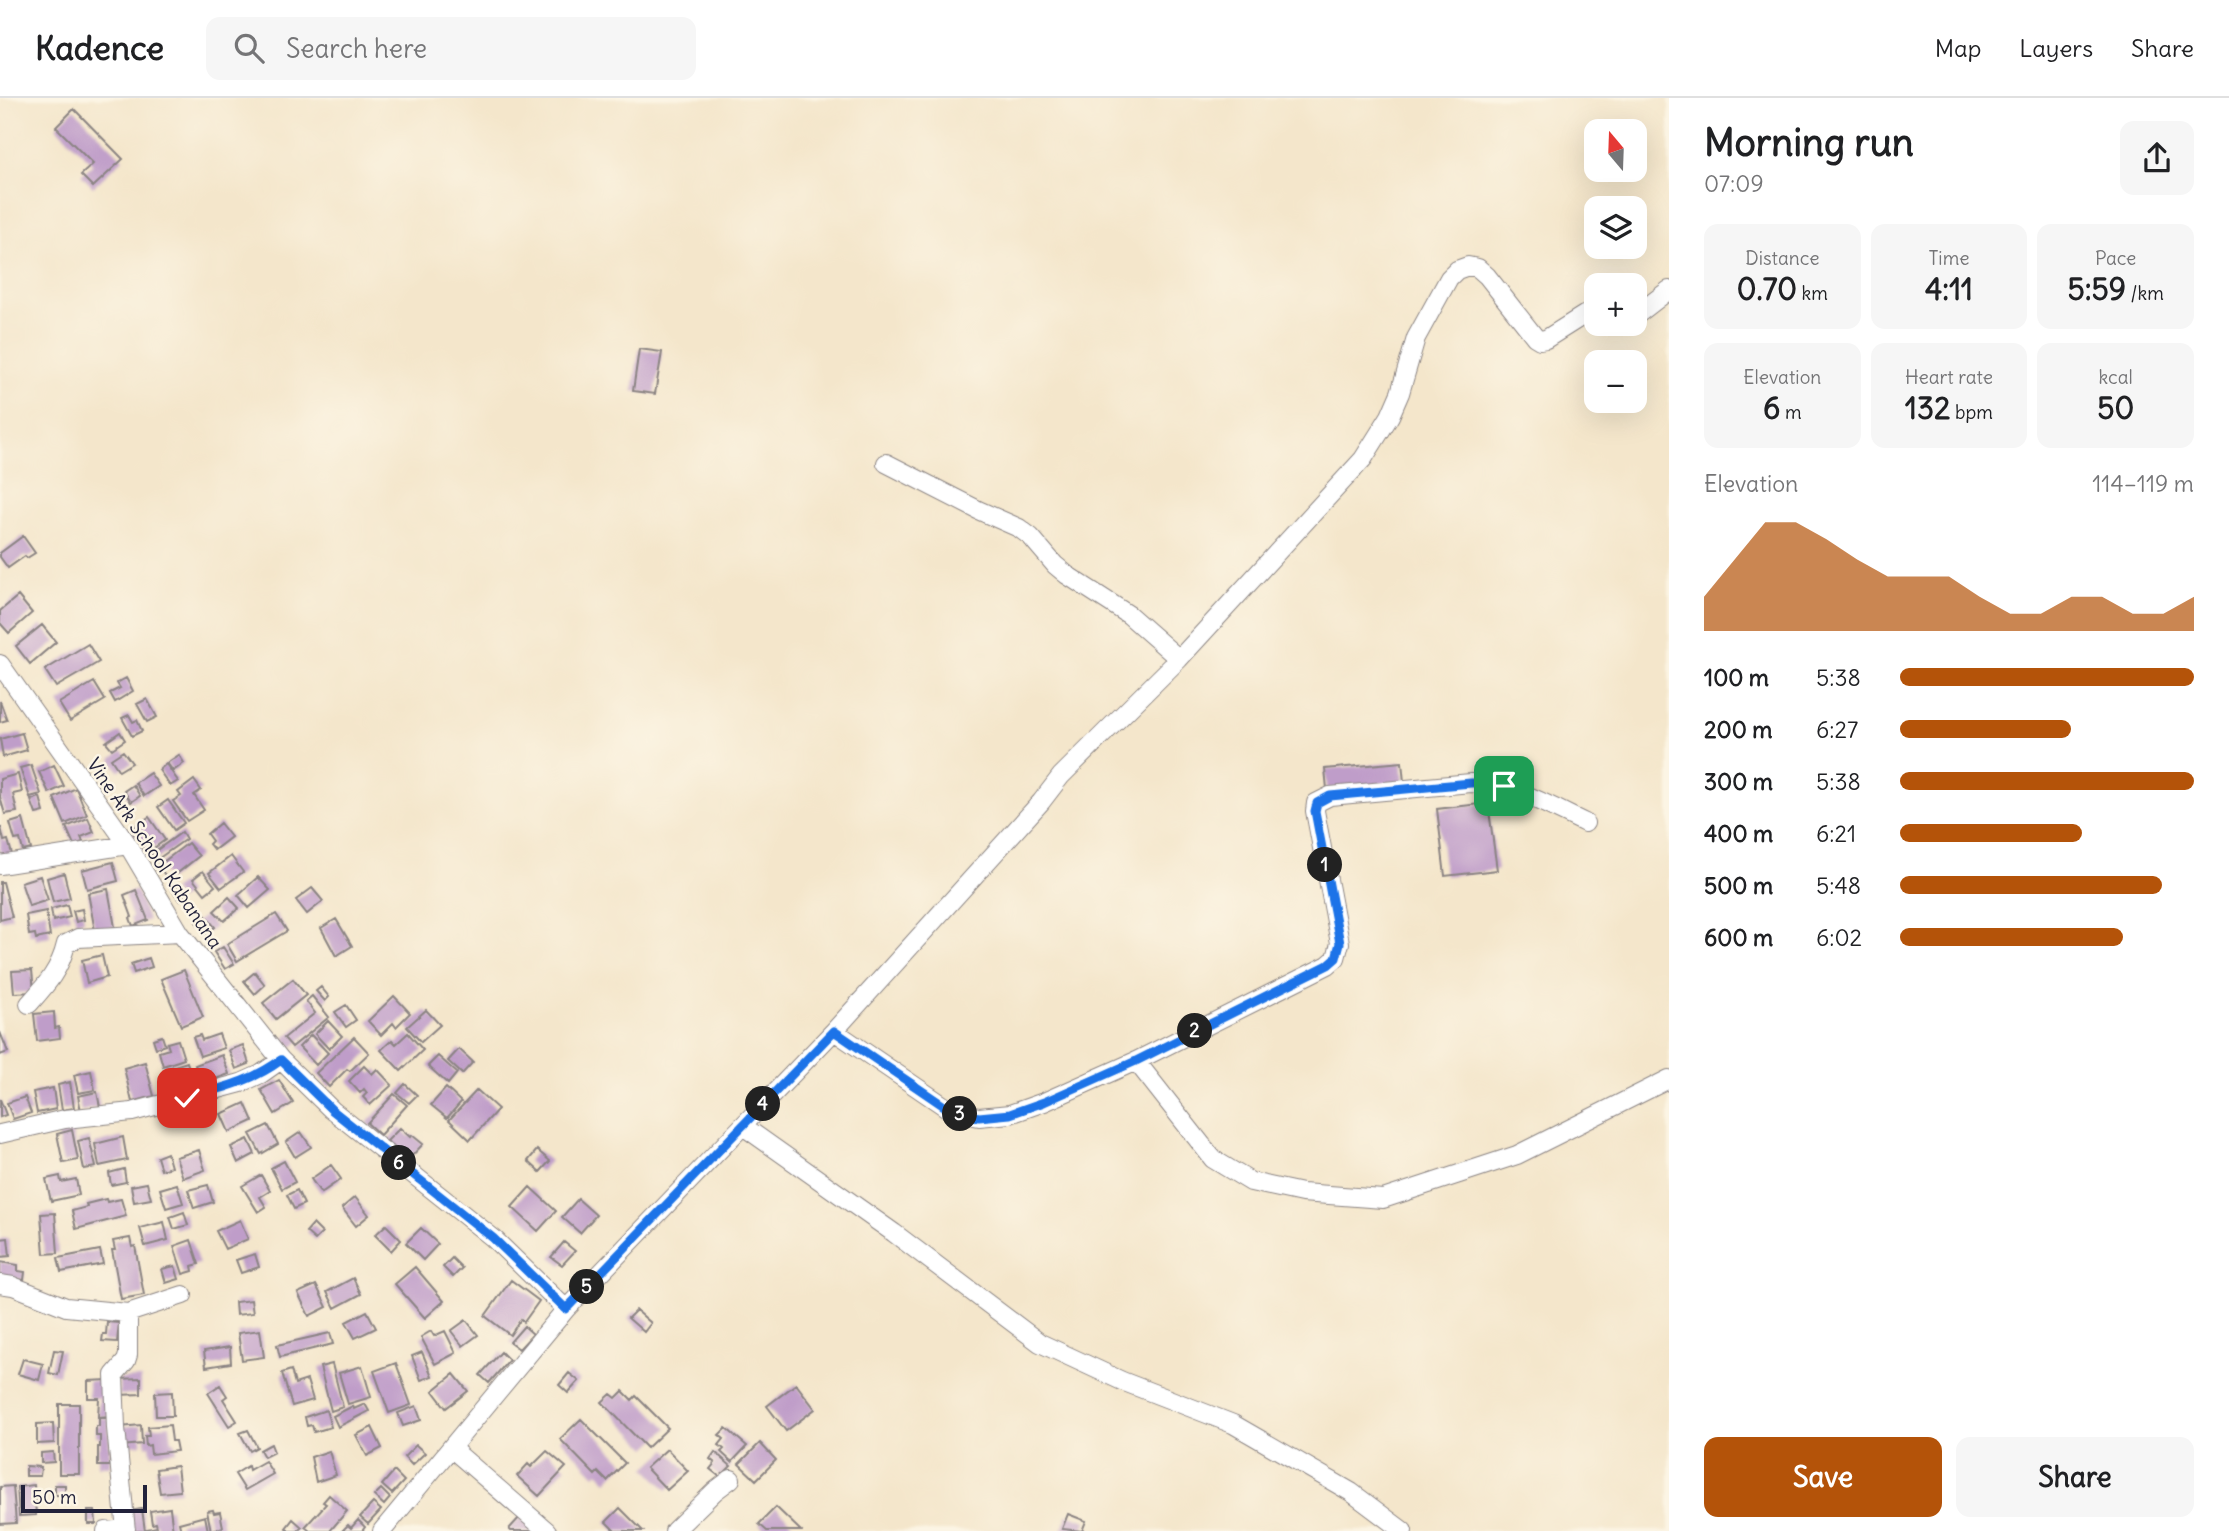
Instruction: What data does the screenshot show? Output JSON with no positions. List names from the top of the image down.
{
  "streets": {
    "street": ["Vine Ark School Kabanana"]
  },
  "scale_bar": "50 m",
  "north": "top",
  "page": {
    "header": "Kadence",
    "search": "Search here",
    "nav": ["Map", "Layers", "Share"],
    "heading": ["Morning run", "07:09"],
    "map_buttons": ["+", "−"],
    "stats": [
      ["Distance", "0.70 km"],
      ["Time", "4:11"],
      ["Pace", "5:59 /km"],
      ["Elevation", "6 m"],
      ["Heart rate", "132 bpm"],
      ["kcal", "50"]
    ],
    "chart": ["Elevation", "114–119 m"],
    "list": [
      {
        "name": "100 m",
        "note": "5:38"
      },
      {
        "name": "200 m",
        "note": "6:27"
      },
      {
        "name": "300 m",
        "note": "5:38"
      },
      {
        "name": "400 m",
        "note": "6:21"
      },
      {
        "name": "500 m",
        "note": "5:48"
      },
      {
        "name": "600 m",
        "note": "6:02"
      }
    ],
    "pins": [
      "1",
      "2",
      "4",
      "3",
      "6",
      "5"
    ],
    "buttons": ["Save", "Share"],
    "scale": "50 m"
  }
}
